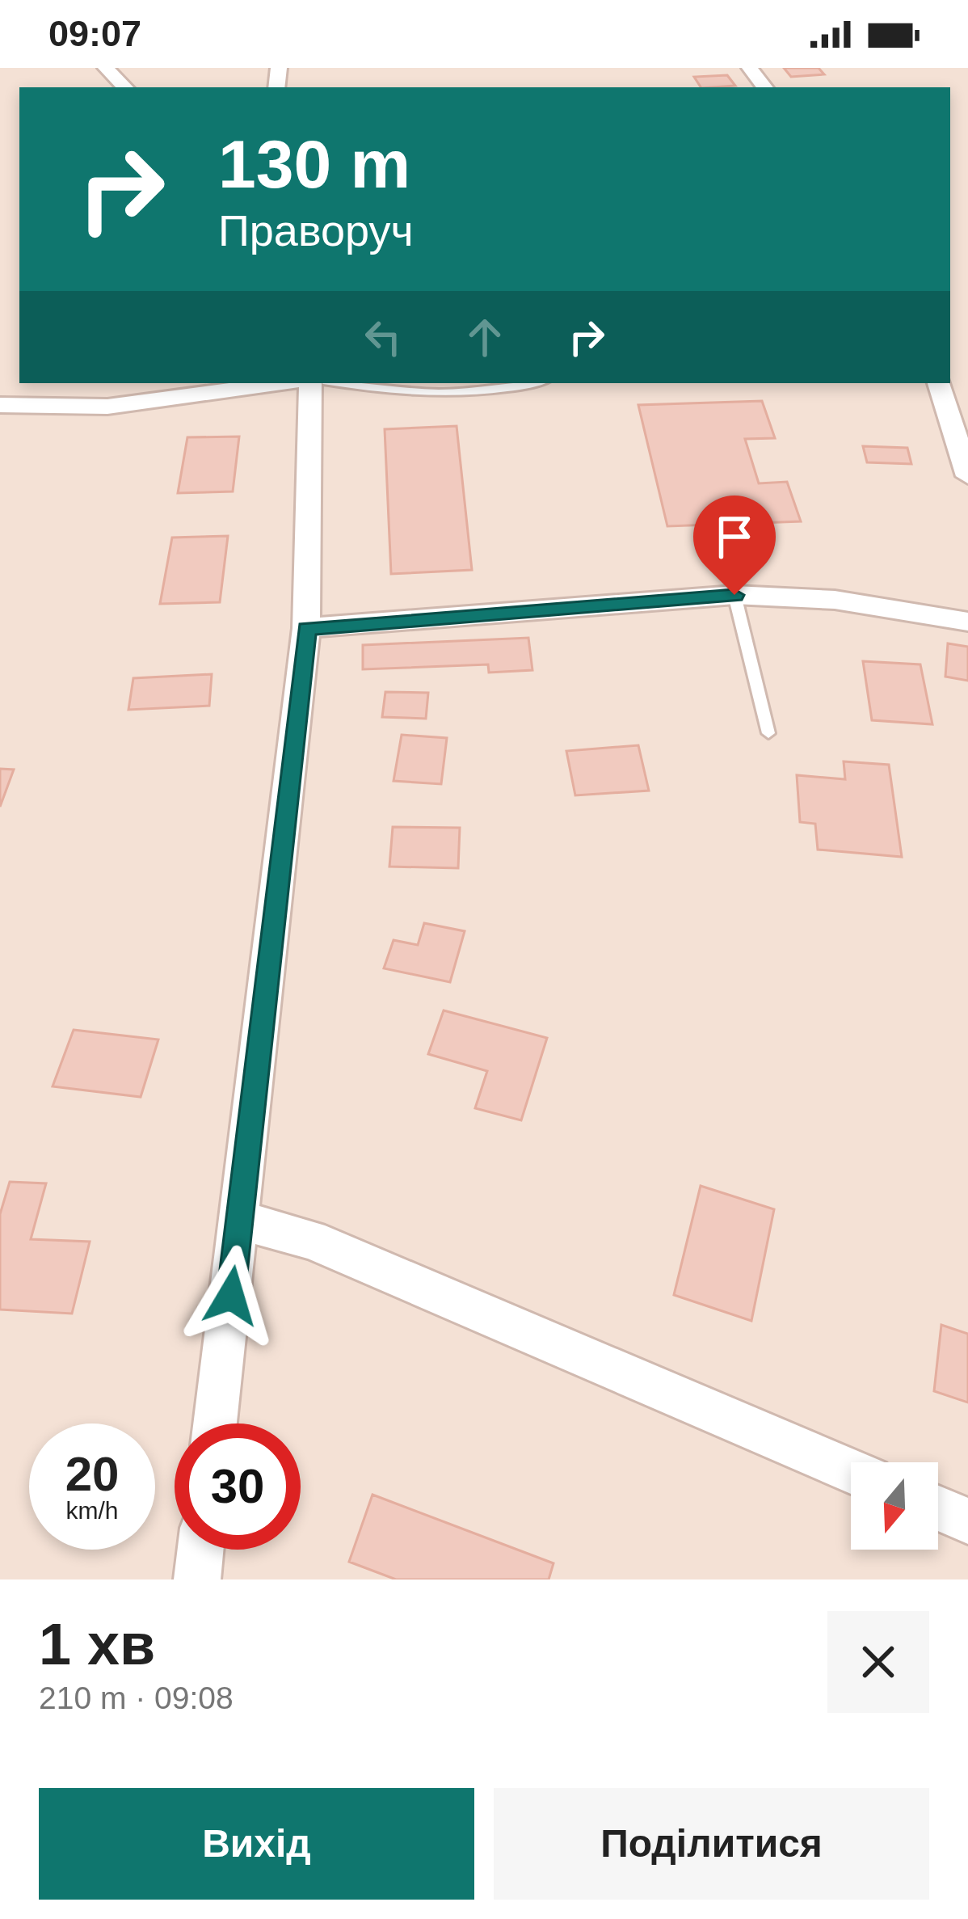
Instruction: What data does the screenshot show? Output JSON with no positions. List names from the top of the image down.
{
  "north": "bottom",
  "page": {
    "status": "09:07",
    "turn": ["130 m", "Праворуч"],
    "speed": "20 km/h",
    "limit": "30",
    "heading": ["1 хв", "210 m · 09:08"],
    "buttons": ["Вихід", "Поділитися"]
  }
}
